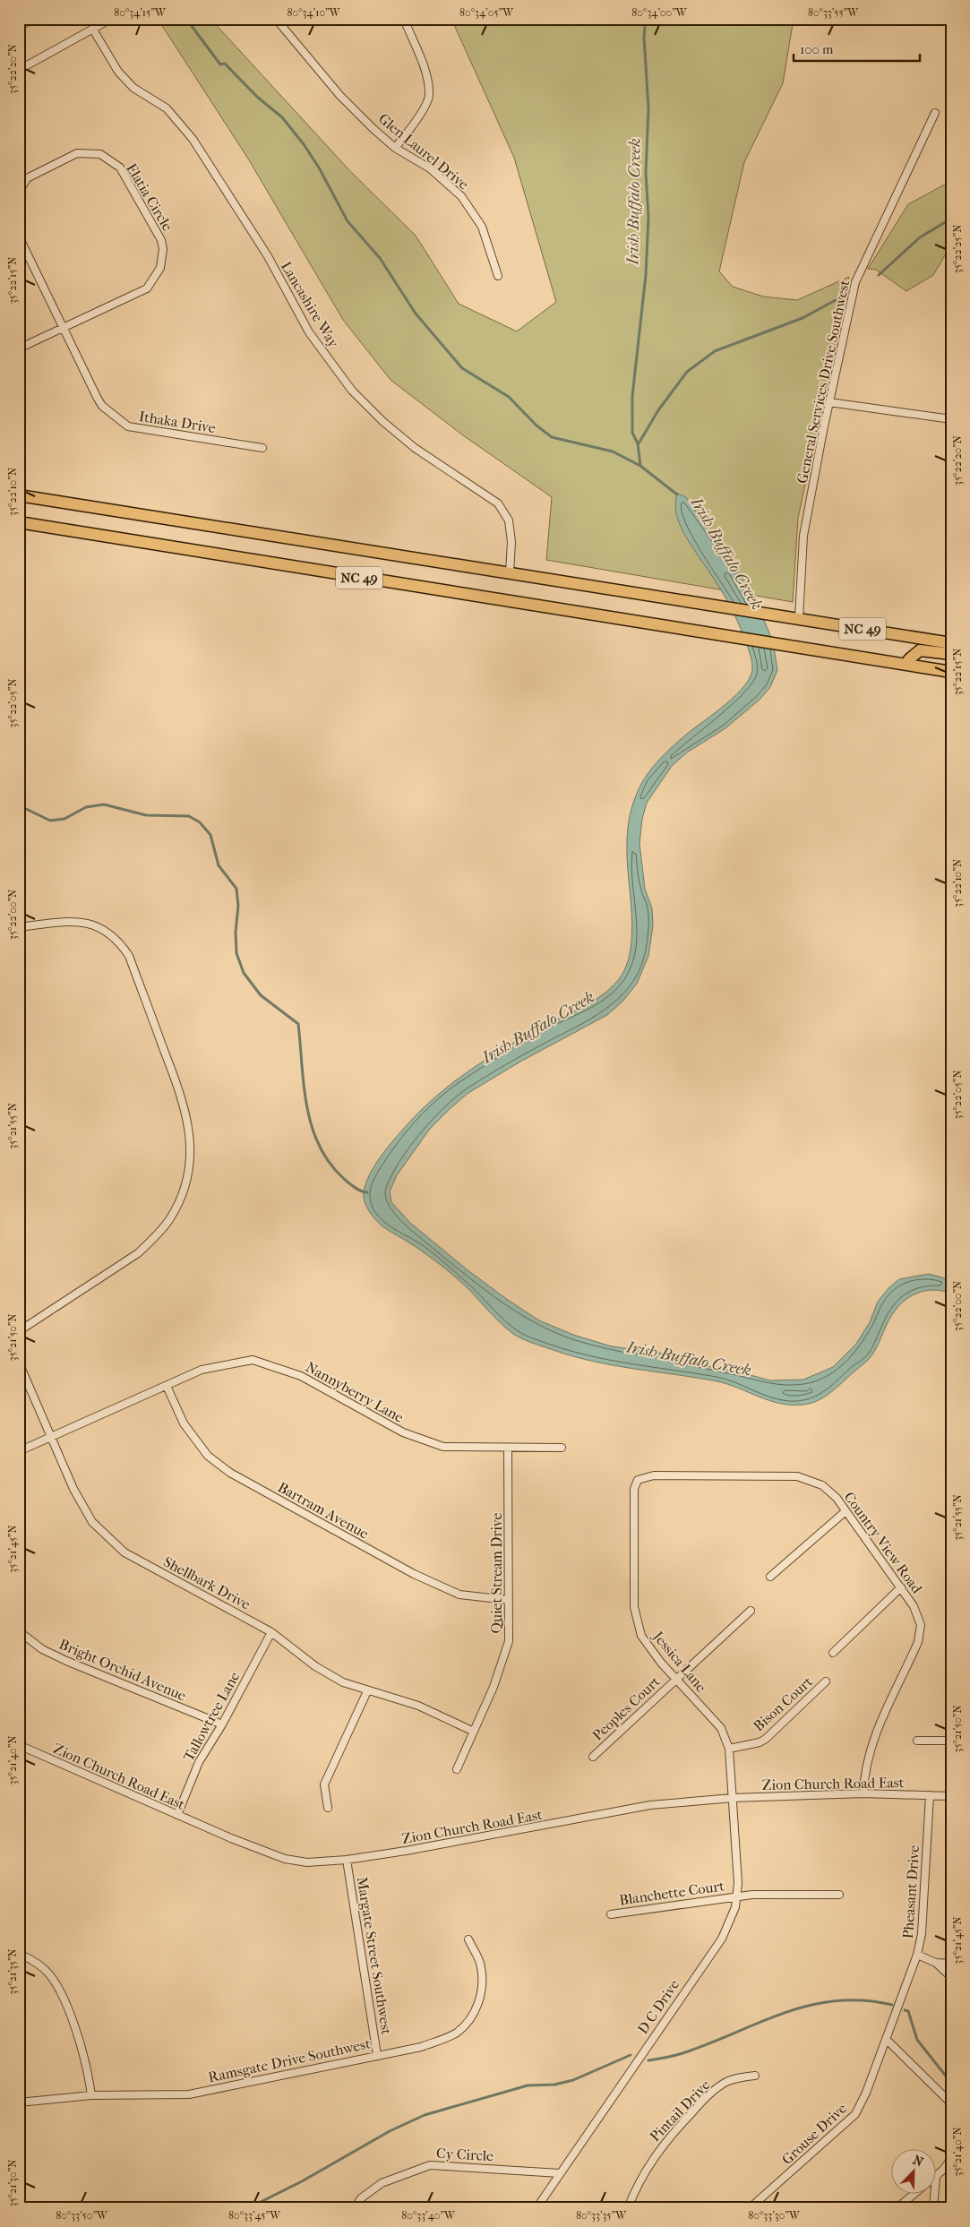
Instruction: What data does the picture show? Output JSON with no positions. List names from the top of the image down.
{
  "streets": {
    "highway": ["NC 49"],
    "street": [
      "Glen Laurel Drive",
      "Elatia Circle",
      "Lancashire Way",
      "General Services Drive Southwest",
      "Ithaka Drive",
      "Nannyberry Lane",
      "Bartram Avenue",
      "Country View Road",
      "Quiet Stream Drive",
      "Shellbark Drive",
      "Jessica Lane",
      "Bright Orchid Avenue",
      "Bison Court",
      "Peoples Court",
      "Tallowtree Lane",
      "Zion Church Road East",
      "Pheasant Drive",
      "Blanchette Court",
      "Margate Street Southwest",
      "D C Drive",
      "Ramsgate Drive Southwest",
      "Pintail Drive",
      "Grouse Drive",
      "Cy Circle"
    ]
  },
  "crossings": [
    ["Elatia Circle", "Ithaka Drive"],
    ["Lancashire Way", "NC 49"],
    ["General Services Drive Southwest", "NC 49"],
    ["Nannyberry Lane", "Bartram Avenue"],
    ["Nannyberry Lane", "Quiet Stream Drive"],
    ["Nannyberry Lane", "Shellbark Drive"],
    ["Bartram Avenue", "Quiet Stream Drive"],
    ["Country View Road", "Jessica Lane"],
    ["Country View Road", "Zion Church Road East"],
    ["Quiet Stream Drive", "Shellbark Drive"],
    ["Shellbark Drive", "Tallowtree Lane"],
    ["Jessica Lane", "Bison Court"],
    ["Jessica Lane", "Peoples Court"],
    ["Jessica Lane", "Zion Church Road East"],
    ["Jessica Lane", "D C Drive"],
    ["Bright Orchid Avenue", "Tallowtree Lane"],
    ["Tallowtree Lane", "Zion Church Road East"],
    ["Zion Church Road East", "Pheasant Drive"],
    ["Zion Church Road East", "Margate Street Southwest"],
    ["Zion Church Road East", "D C Drive"],
    ["Pheasant Drive", "Grouse Drive"],
    ["Blanchette Court", "D C Drive"],
    ["Margate Street Southwest", "Ramsgate Drive Southwest"],
    ["D C Drive", "Cy Circle"]
  ],
  "water": ["Irish Buffalo Creek"],
  "scale_bar": "100 m",
  "north": "top right",
  "coordinates": [
    "80°34'15\"W",
    "80°34'10\"W",
    "80°34'05\"W",
    "80°34'00\"W",
    "80°33'55\"W",
    "35°22'20\"N",
    "35°22'25\"N",
    "35°22'15\"N",
    "35°22'10\"N",
    "35°22'05\"N",
    "35°22'00\"N",
    "35°21'55\"N",
    "35°21'50\"N",
    "35°21'45\"N",
    "35°21'40\"N",
    "35°21'35\"N",
    "35°21'30\"N",
    "80°33'50\"W",
    "80°33'45\"W",
    "80°33'40\"W",
    "80°33'35\"W",
    "80°33'30\"W"
  ]
}
